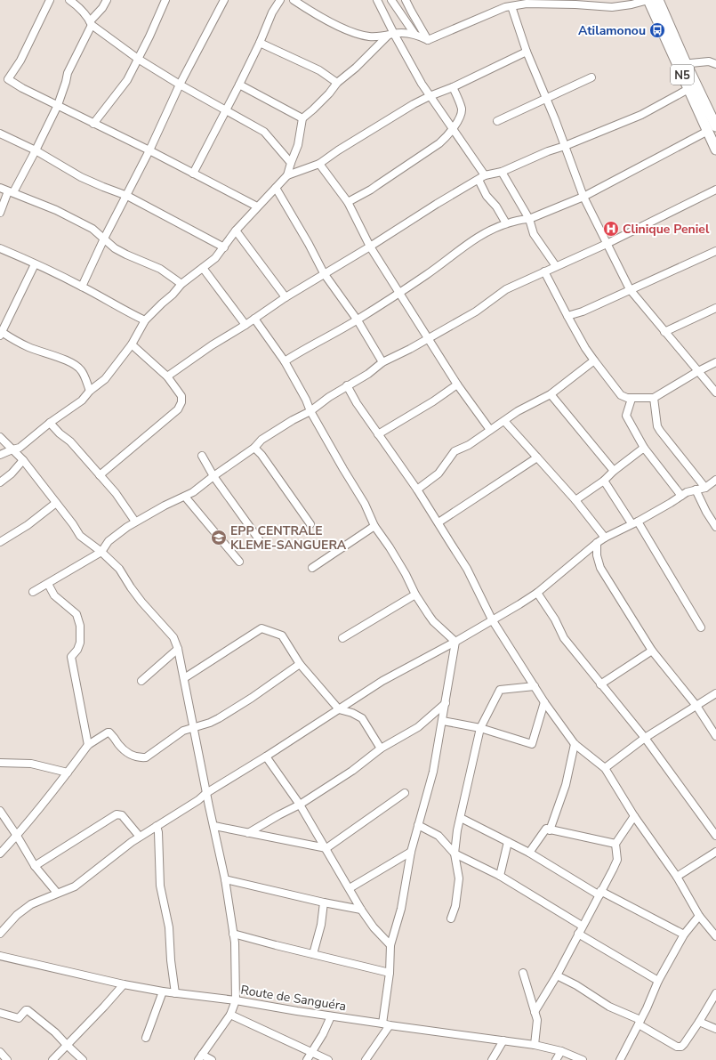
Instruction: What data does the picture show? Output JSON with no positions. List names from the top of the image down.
{
  "streets": {
    "highway": ["N5"],
    "street": ["Route de Sanguéra"]
  },
  "places": {
    "bus stop": ["Atilamonou"],
    "hospital": ["Clinique Peniel"],
    "school or university": ["EPP CENTRALE KLEME-SANGUERA"]
  }
}
